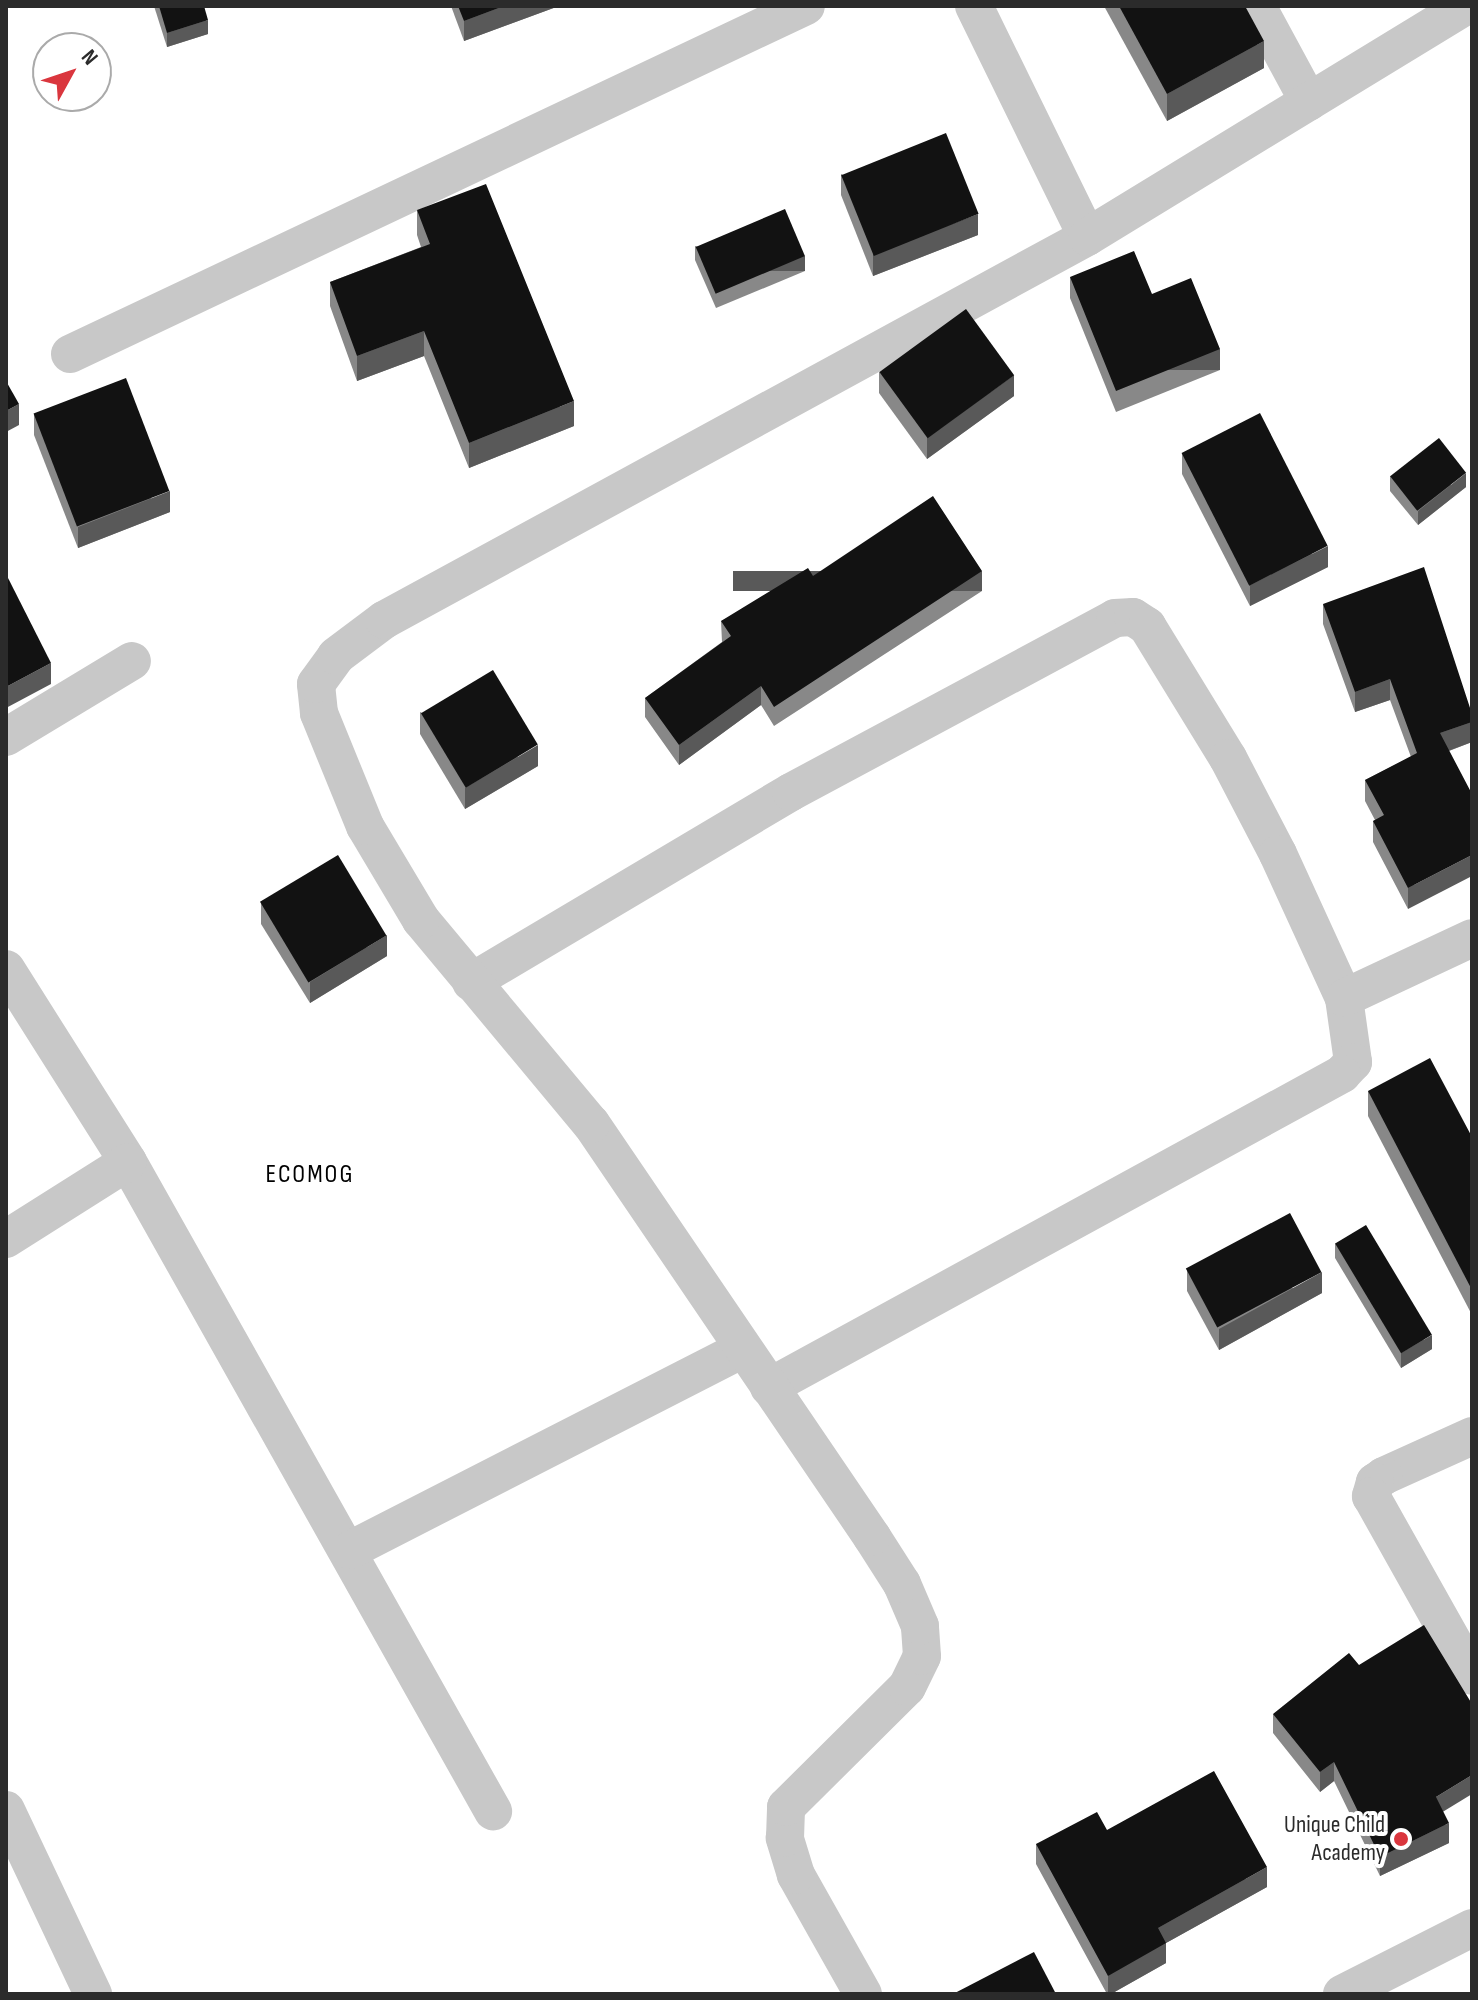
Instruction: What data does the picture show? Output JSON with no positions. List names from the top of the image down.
{
  "districts": ["ECOMOG"],
  "places": ["Unique Child Academy"],
  "north": "top right"
}
